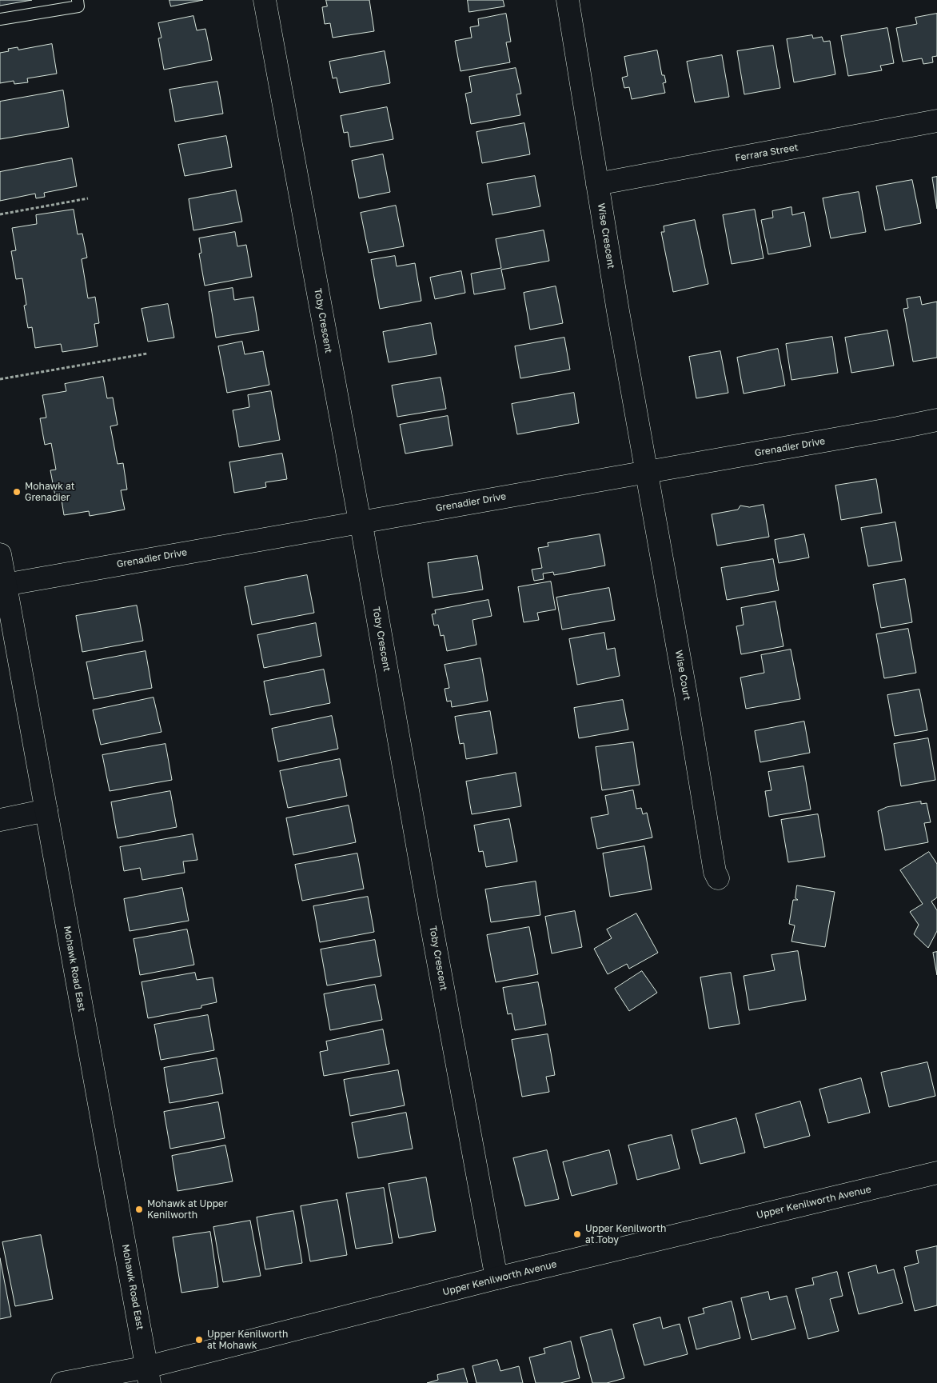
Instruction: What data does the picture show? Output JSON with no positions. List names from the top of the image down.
{
  "streets": {
    "street": [
      "Ferrara Street",
      "Wise Crescent",
      "Toby Crescent",
      "Grenadier Drive",
      "Wise Court",
      "Mohawk Road East",
      "Upper Kenilworth Avenue"
    ]
  },
  "crossings": [
    ["Ferrara Street", "Wise Crescent"],
    ["Wise Crescent", "Grenadier Drive"],
    ["Wise Crescent", "Wise Court"],
    ["Toby Crescent", "Grenadier Drive"],
    ["Toby Crescent", "Upper Kenilworth Avenue"],
    ["Grenadier Drive", "Wise Court"],
    ["Grenadier Drive", "Mohawk Road East"],
    ["Mohawk Road East", "Upper Kenilworth Avenue"]
  ],
  "places": [
    "Mohawk at Grenadier",
    "Mohawk at Upper Kenilworth",
    "Upper Kenilworth at Toby",
    "Upper Kenilworth at Mohawk"
  ]
}
